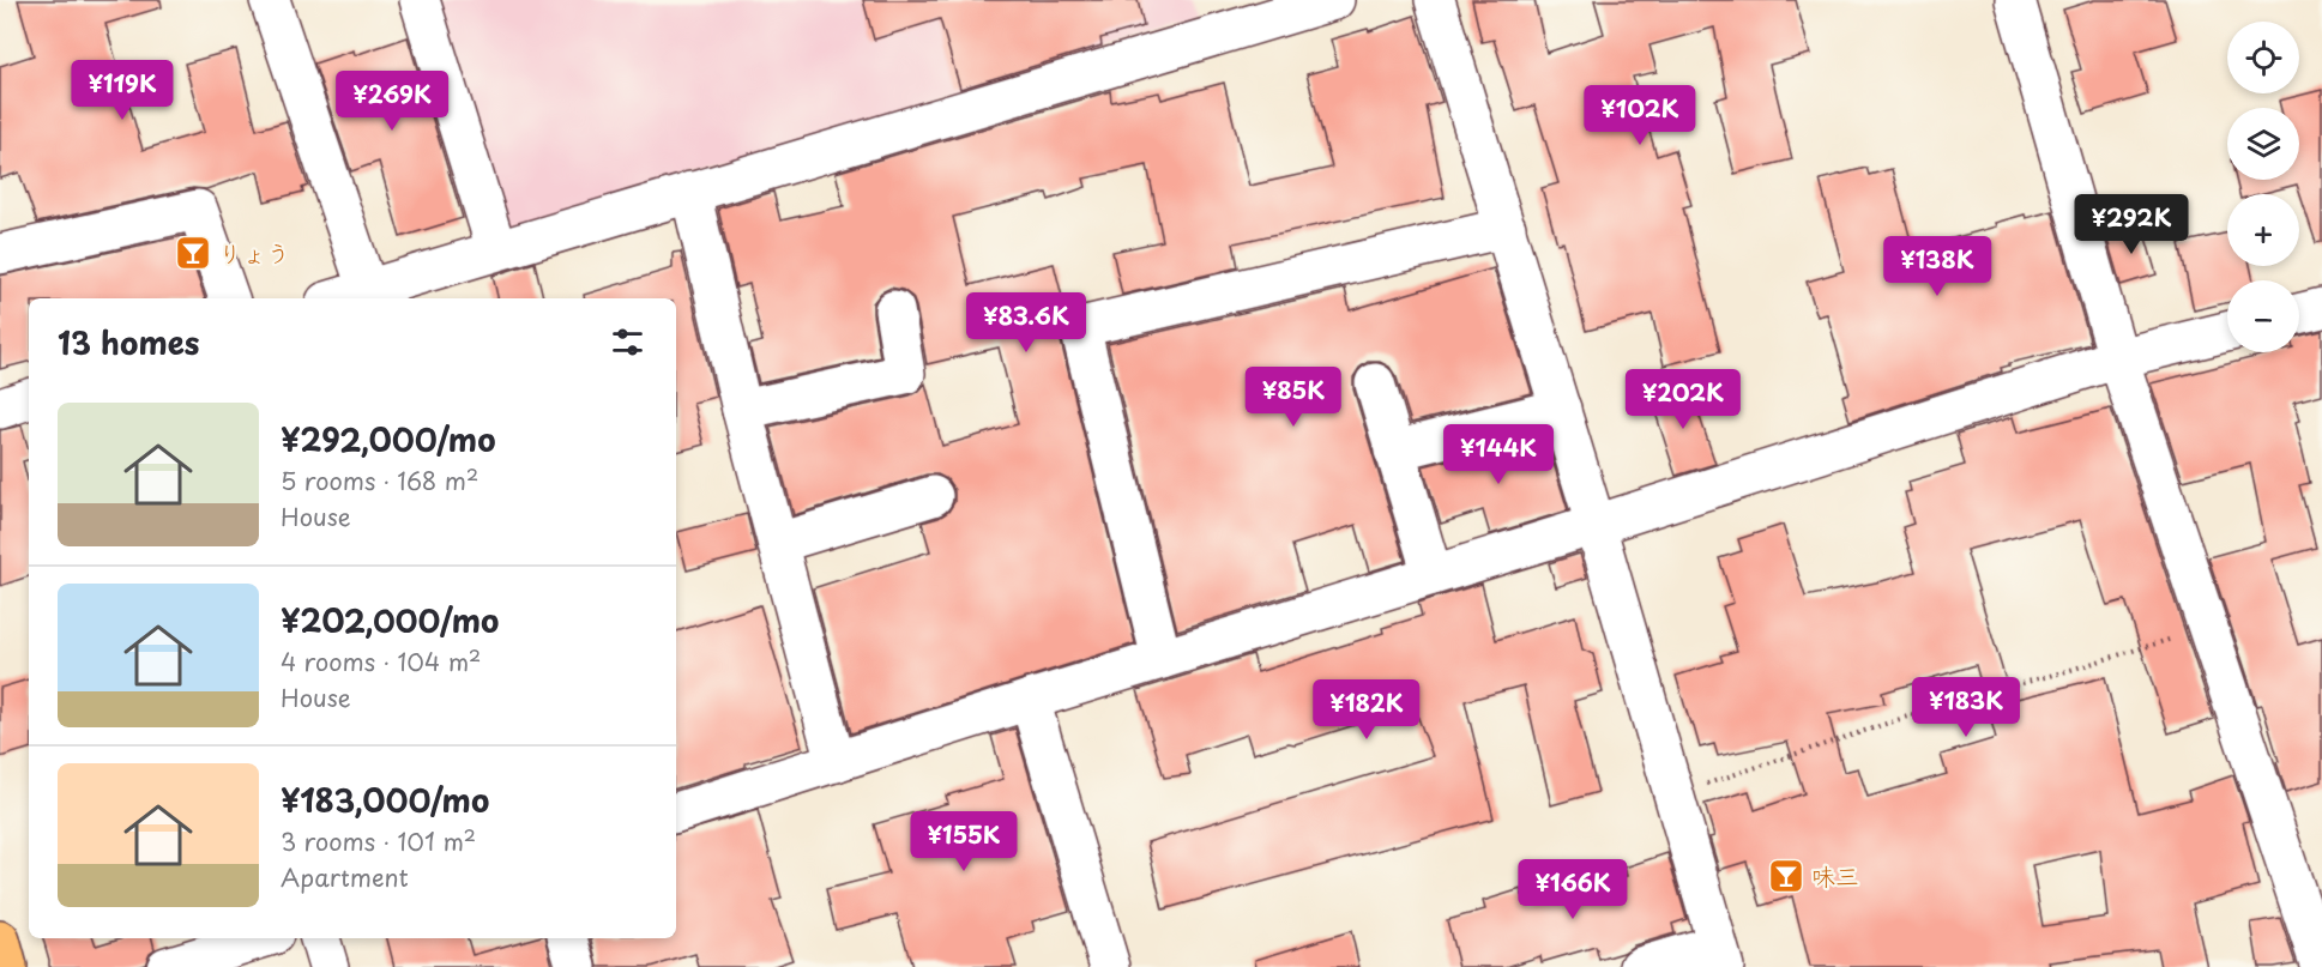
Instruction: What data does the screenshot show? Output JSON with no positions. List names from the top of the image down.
{
  "places": {
    "bar": ["りょう", "味三"]
  },
  "page": {
    "map_buttons": ["+", "−"],
    "price": [
      "¥119K",
      "¥269K",
      "¥102K",
      "¥292K",
      "¥138K",
      "¥83.6K",
      "¥85K",
      "¥202K",
      "¥144K",
      "¥183K",
      "¥182K",
      "¥155K",
      "¥166K"
    ],
    "heading": "13 homes",
    "list": [
      {
        "name": "¥292,000/mo",
        "note": "5 rooms · 168 m² · House"
      },
      {
        "name": "¥202,000/mo",
        "note": "4 rooms · 104 m² · House"
      },
      {
        "name": "¥183,000/mo",
        "note": "3 rooms · 101 m² · Apartment"
      }
    ]
  }
}
